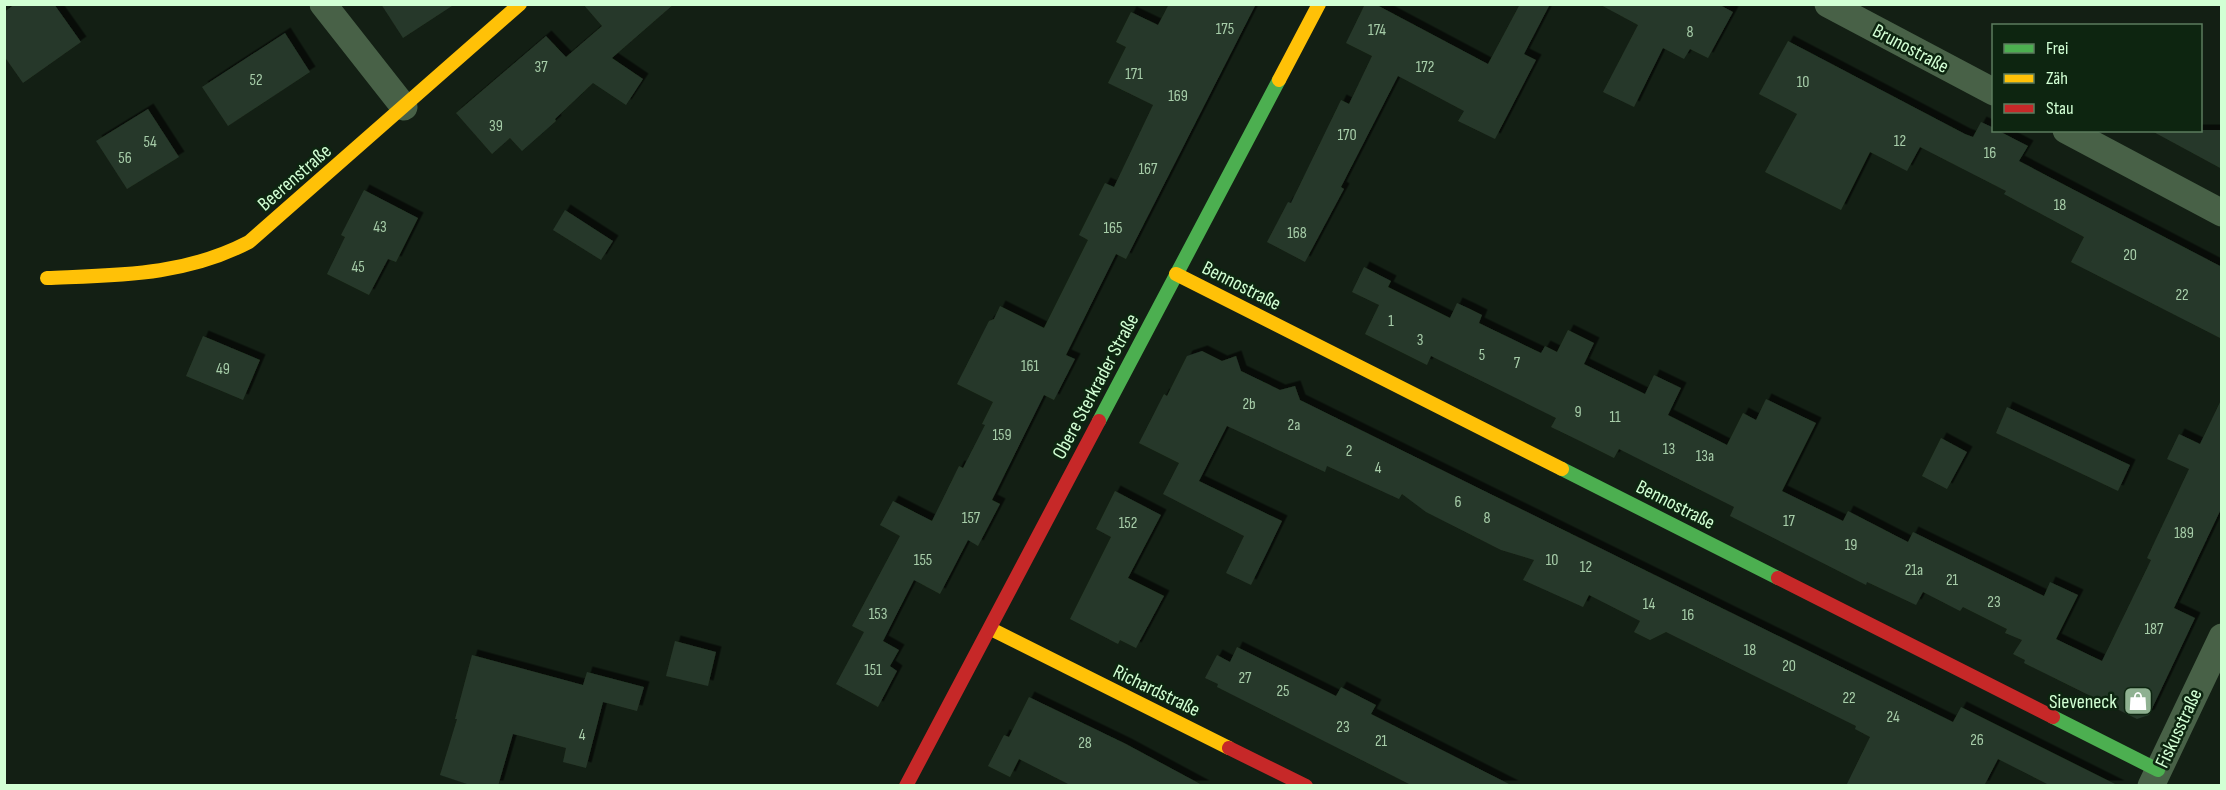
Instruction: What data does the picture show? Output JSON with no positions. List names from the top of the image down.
{
  "streets": {
    "street": [
      "Brunostraße",
      "Beerenstraße",
      "Bennostraße",
      "Obere Sterkrader Straße",
      "Richardstraße",
      "Fiskusstraße"
    ]
  },
  "crossings": [
    ["Bennostraße", "Obere Sterkrader Straße"],
    ["Bennostraße", "Fiskusstraße"],
    ["Obere Sterkrader Straße", "Richardstraße"]
  ],
  "places": {
    "shop": ["Sieveneck"]
  },
  "house_numbers": [
    "175",
    "174",
    "8",
    "37",
    "172",
    "171",
    "52",
    "10",
    "169",
    "39",
    "170",
    "12",
    "54",
    "16",
    "56",
    "167",
    "18",
    "43",
    "165",
    "168",
    "20",
    "45",
    "22",
    "1",
    "3",
    "5",
    "7",
    "161",
    "49",
    "2b",
    "9",
    "11",
    "2a",
    "159",
    "13",
    "2",
    "13a",
    "4",
    "6",
    "157",
    "8",
    "17",
    "152",
    "189",
    "19",
    "155",
    "10",
    "12",
    "21a",
    "21",
    "23",
    "14",
    "153",
    "16",
    "187",
    "18",
    "20",
    "151",
    "27",
    "25",
    "22",
    "24",
    "23",
    "4",
    "26",
    "21",
    "28"
  ],
  "legend": ["Frei", "Zäh", "Stau"]
}
